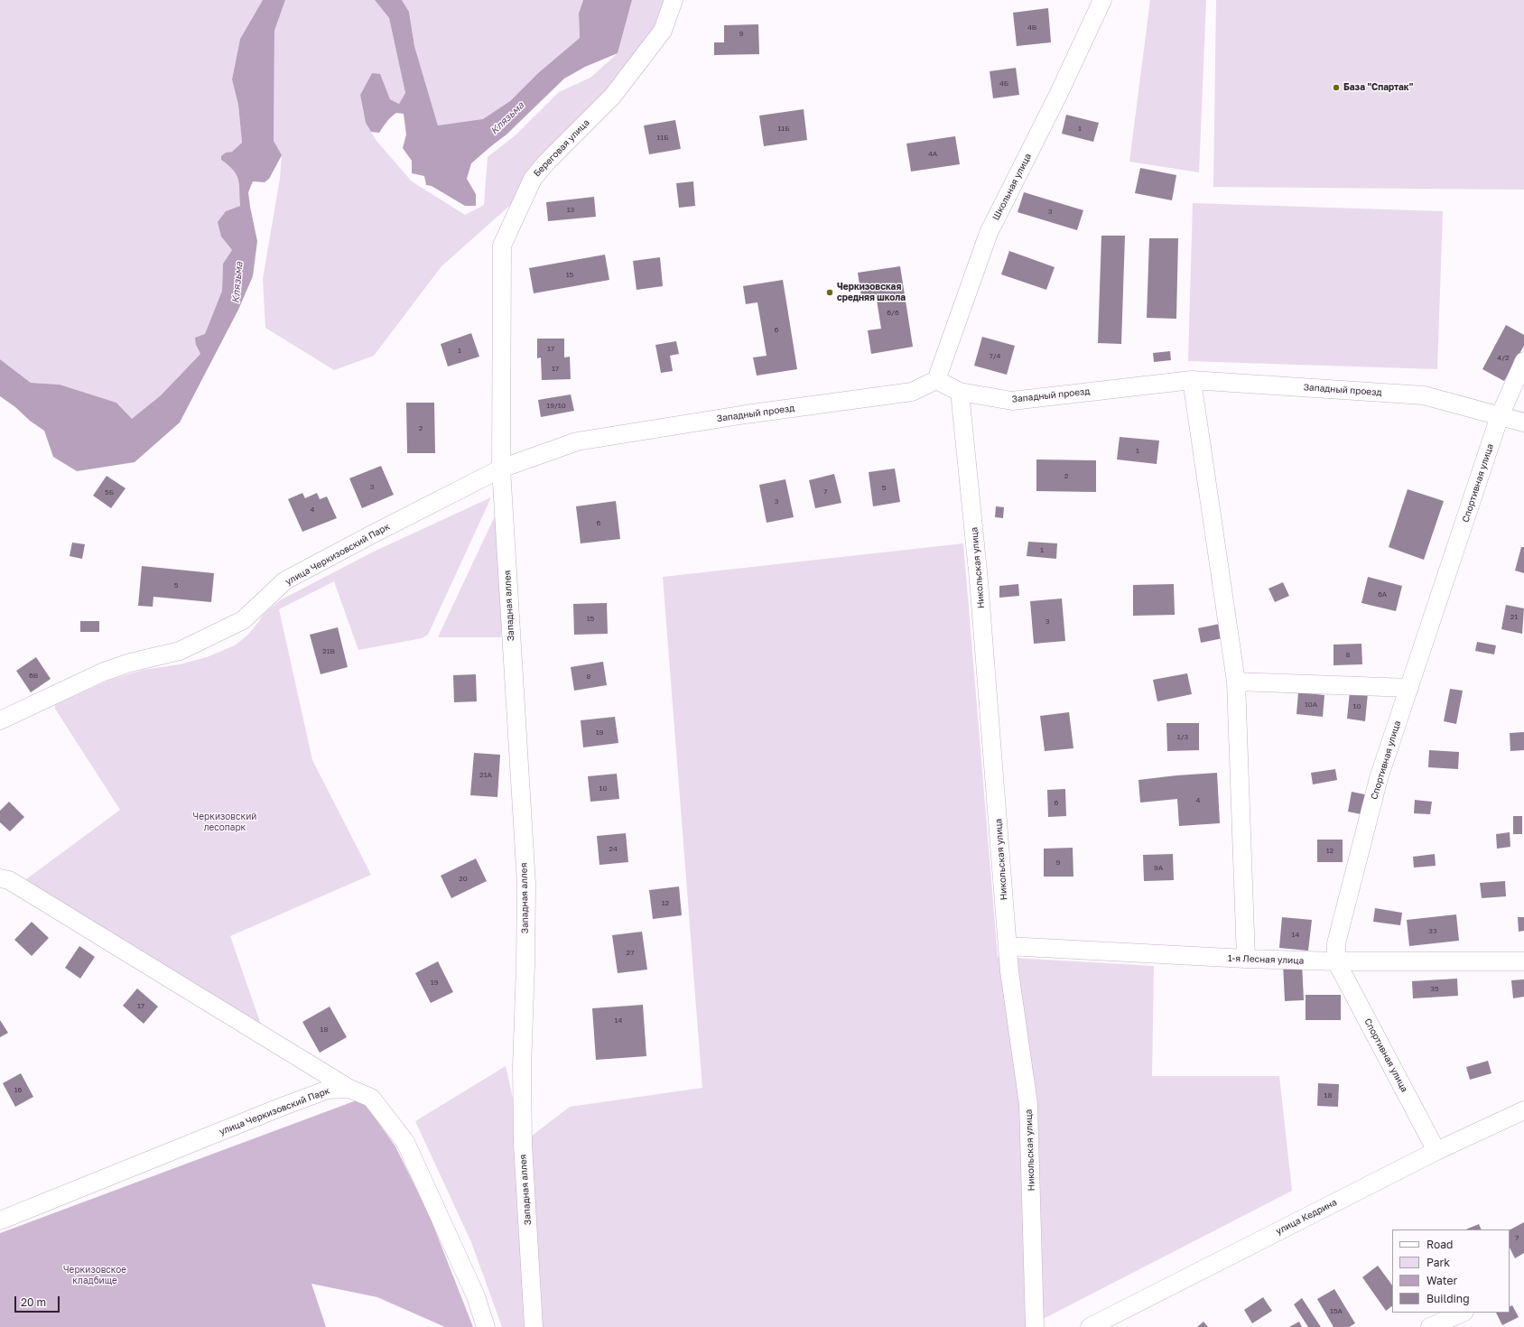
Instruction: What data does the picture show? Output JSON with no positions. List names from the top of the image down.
{
  "streets": {
    "street": [
      "Береговая улица",
      "Школьная улица",
      "Западный проезд",
      "Спортивная улица",
      "улица Черкизовский Парк",
      "Никольская улица",
      "Западная аллея",
      "1-я Лесная улица",
      "улица Кедрина"
    ]
  },
  "crossings": [
    ["Береговая улица", "Западный проезд"],
    ["Береговая улица", "улица Черкизовский Парк"],
    ["Береговая улица", "Западная аллея"],
    ["Школьная улица", "Западный проезд"],
    ["Западный проезд", "Спортивная улица"],
    ["Западный проезд", "улица Черкизовский Парк"],
    ["Западный проезд", "Никольская улица"],
    ["Западный проезд", "Западная аллея"],
    ["Спортивная улица", "1-я Лесная улица"],
    ["Спортивная улица", "улица Кедрина"],
    ["улица Черкизовский Парк", "Западная аллея"],
    ["Никольская улица", "1-я Лесная улица"]
  ],
  "water": ["Клязьма"],
  "parks": ["Черкизовский лесопарк", "Черкизовское кладбище"],
  "places": ["База \"Спартак\"", "Черкизовская средняя школа"],
  "house_numbers": [
    "4В",
    "9",
    "4Б",
    "11Б",
    "1",
    "11Б",
    "4А",
    "13",
    "3",
    "15",
    "6/6",
    "6",
    "17",
    "1",
    "7/4",
    "4/2",
    "17",
    "19/10",
    "2",
    "1",
    "2",
    "3",
    "5",
    "7",
    "5Б",
    "3",
    "4",
    "6",
    "1",
    "5",
    "6А",
    "21",
    "15",
    "3",
    "21В",
    "8",
    "6В",
    "8",
    "10А",
    "10",
    "19",
    "1/3",
    "21А",
    "10",
    "4",
    "6",
    "24",
    "12",
    "9",
    "9А",
    "20",
    "12",
    "33",
    "14",
    "27",
    "19",
    "35",
    "17",
    "14",
    "18",
    "16",
    "18",
    "7",
    "15А"
  ],
  "legend": [
    "Road",
    "Park",
    "Water",
    "Building"
  ],
  "scale_bar": "20 m"
}
